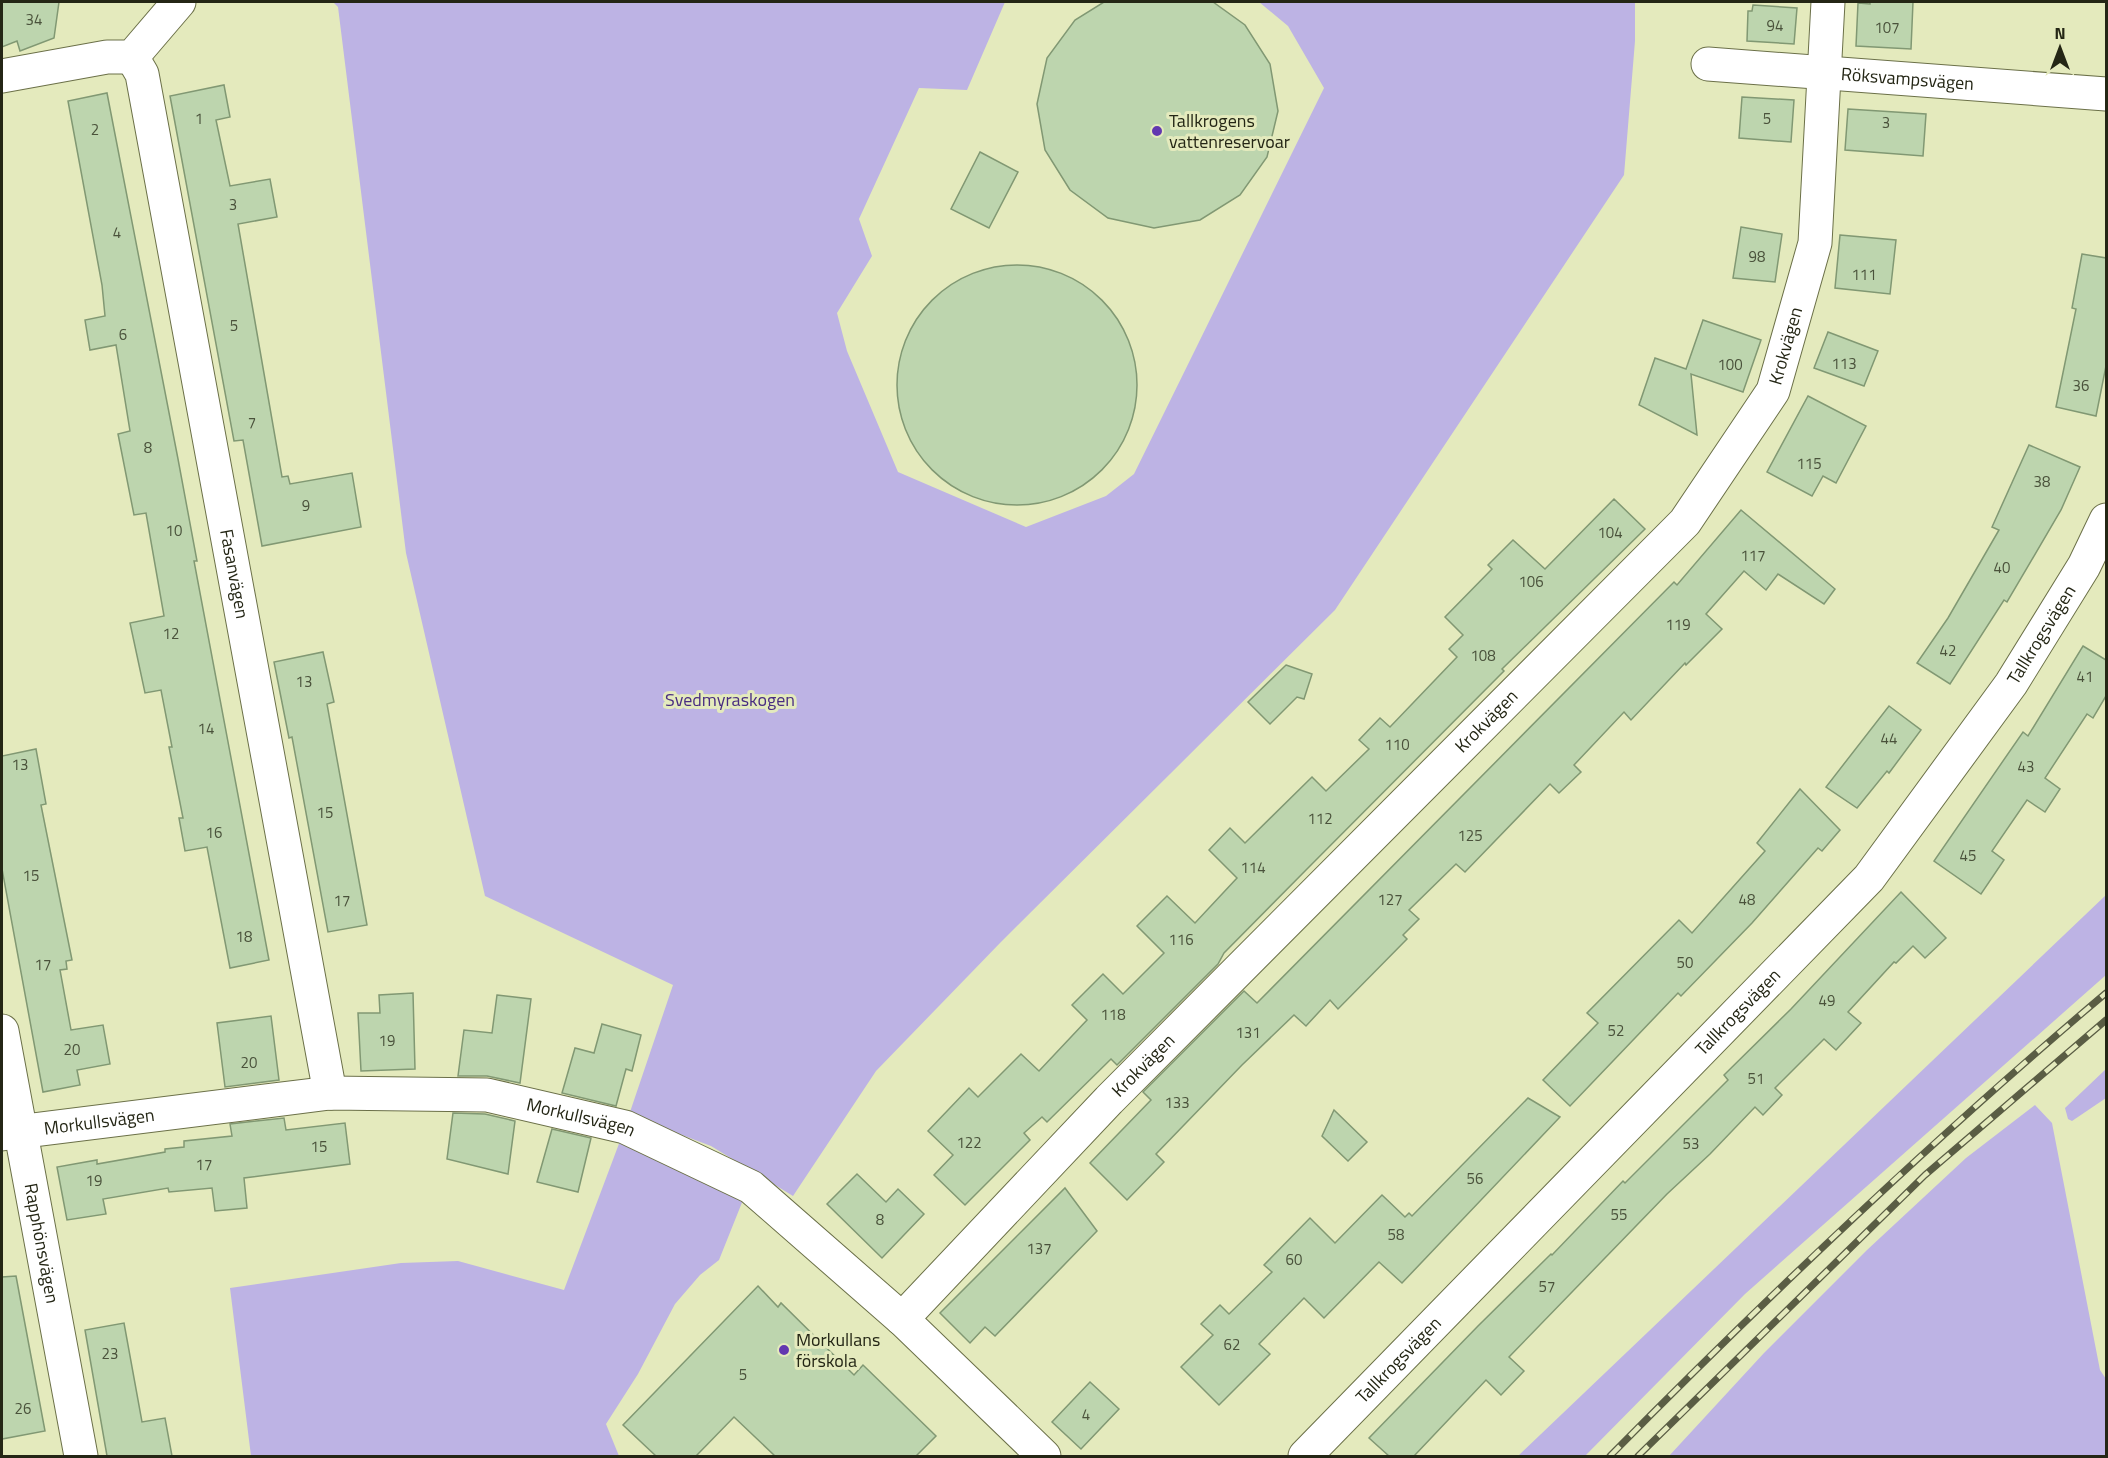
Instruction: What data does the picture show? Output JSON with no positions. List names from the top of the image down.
{
  "streets": {
    "street": [
      "Röksvampsvägen",
      "Krokvägen",
      "Fasanvägen",
      "Tallkrogsvägen",
      "Morkullsvägen",
      "Rapphönsvägen"
    ]
  },
  "crossings": [
    ["Röksvampsvägen", "Krokvägen"],
    ["Krokvägen", "Morkullsvägen"],
    ["Fasanvägen", "Morkullsvägen"],
    ["Morkullsvägen", "Rapphönsvägen"]
  ],
  "parks": ["Svedmyraskogen"],
  "places": ["Tallkrogens vattenreservoar", "Morkullans förskola"],
  "house_numbers": [
    "34",
    "94",
    "107",
    "1",
    "5",
    "3",
    "2",
    "3",
    "4",
    "98",
    "111",
    "5",
    "6",
    "113",
    "100",
    "36",
    "7",
    "8",
    "115",
    "38",
    "9",
    "10",
    "104",
    "117",
    "40",
    "106",
    "119",
    "12",
    "42",
    "108",
    "41",
    "13",
    "14",
    "44",
    "110",
    "13",
    "43",
    "15",
    "112",
    "16",
    "125",
    "45",
    "114",
    "15",
    "127",
    "48",
    "17",
    "18",
    "116",
    "50",
    "17",
    "49",
    "118",
    "52",
    "131",
    "19",
    "20",
    "20",
    "51",
    "133",
    "122",
    "53",
    "15",
    "17",
    "56",
    "19",
    "55",
    "8",
    "58",
    "137",
    "60",
    "57",
    "62",
    "23",
    "5",
    "26",
    "4"
  ],
  "north": "top"
}
